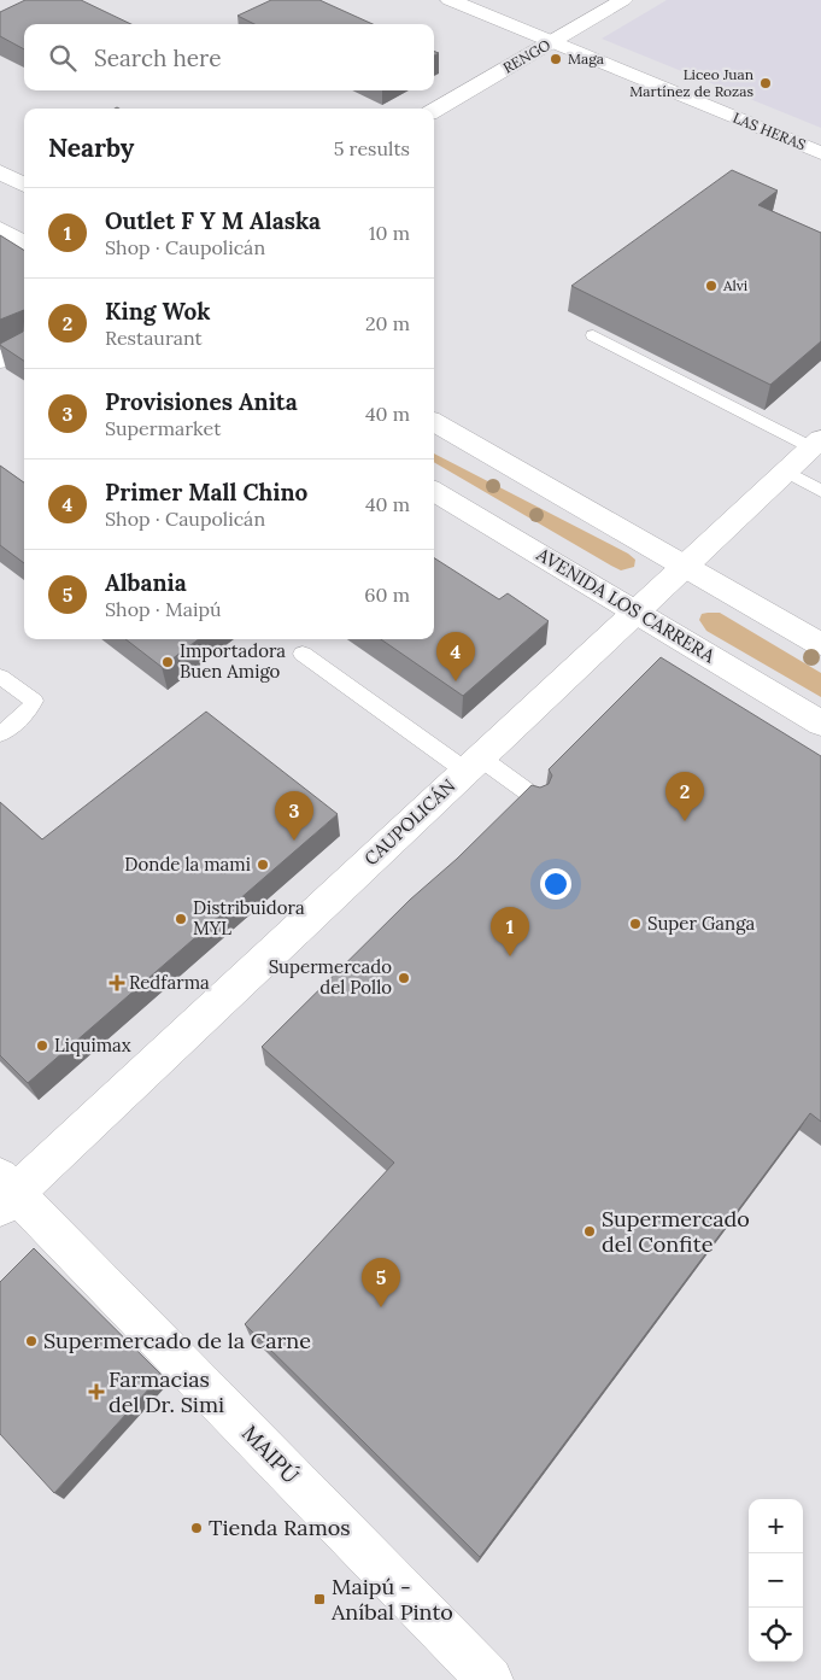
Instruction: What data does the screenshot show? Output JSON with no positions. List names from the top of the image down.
{
  "streets": {
    "main road": [
      "RENGO",
      "LAS HERAS",
      "AVENIDA LOS CARRERA",
      "CAUPOLICÁN",
      "MAIPÚ"
    ]
  },
  "crossings": [
    ["RENGO", "LAS HERAS"],
    ["AVENIDA LOS CARRERA", "CAUPOLICÁN"],
    ["CAUPOLICÁN", "MAIPÚ"]
  ],
  "places": {
    "other": [
      "Maga",
      "Liceo Juan Martínez de Rozas",
      "Alvi",
      "Importadora Buen Amigo",
      "Donde la mami",
      "Distribuidora MYL",
      "Super Ganga",
      "Supermercado del Pollo",
      "Liquimax",
      "Supermercado del Confite",
      "Supermercado de la Carne",
      "Tienda Ramos"
    ],
    "health": ["Redfarma", "Farmacias del Dr. Simi"],
    "transit": ["Maipú - Aníbal Pinto"]
  },
  "page": {
    "search": "Search here",
    "heading": ["Nearby", "5 results"],
    "list": [
      {
        "mark": "1",
        "name": "Outlet F Y M Alaska",
        "note": "Shop · Caupolicán",
        "value": "10 m"
      },
      {
        "mark": "2",
        "name": "King Wok",
        "note": "Restaurant",
        "value": "20 m"
      },
      {
        "mark": "3",
        "name": "Provisiones Anita",
        "note": "Supermarket",
        "value": "40 m"
      },
      {
        "mark": "4",
        "name": "Primer Mall Chino",
        "note": "Shop · Caupolicán",
        "value": "40 m"
      },
      {
        "mark": "5",
        "name": "Albania",
        "note": "Shop · Maipú",
        "value": "60 m"
      }
    ],
    "pins": [
      "4",
      "2",
      "3",
      "1",
      "5"
    ],
    "map_buttons": ["+", "−"]
  }
}
